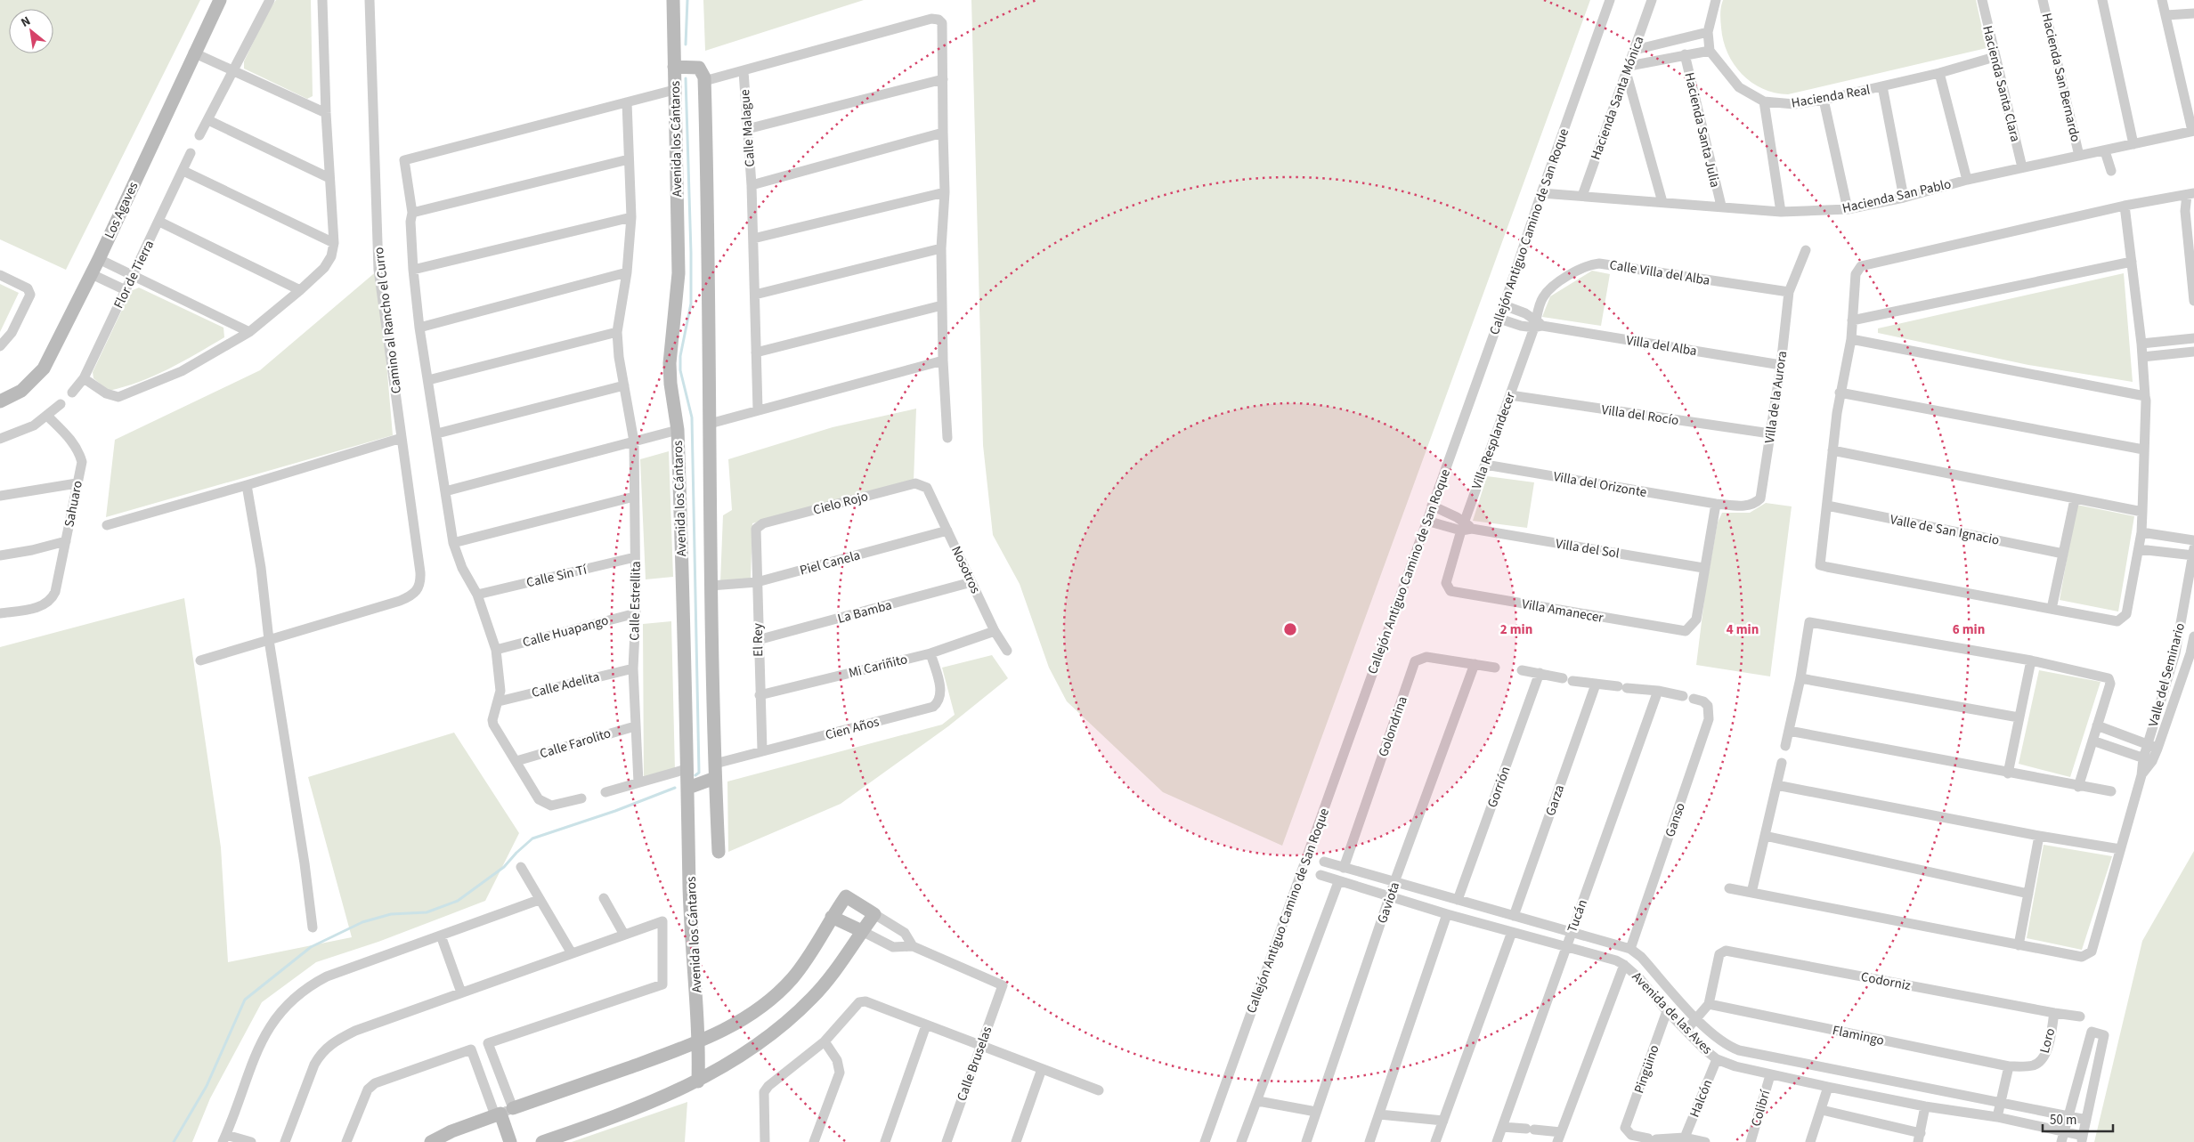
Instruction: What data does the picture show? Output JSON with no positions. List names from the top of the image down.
{
  "streets": {
    "street": [
      "Hacienda San Bernardo",
      "Hacienda Santa Clara",
      "Hacienda Real",
      "Hacienda Santa Mónica",
      "Calle Malague",
      "Hacienda Santa Julia",
      "Avenida los Cántaros",
      "Hacienda San Pablo",
      "Los Agaves",
      "Callejón Antiguo Camino de San Roque",
      "Calle Villa del Alba",
      "Flor de Tierra",
      "Camino al Rancho el Curro",
      "Villa del Alba",
      "Villa de la Aurora",
      "Villa del Rocío",
      "Villa Resplandecer",
      "Villa del Orizonte",
      "Cielo Rojo",
      "Sahuaro",
      "Valle de San Ignacio",
      "Villa del Sol",
      "Piel Canela",
      "Nosotros",
      "Calle Sin Tí",
      "Calle Estrellita",
      "Villa Amanecer",
      "La Bamba",
      "Calle Huapango",
      "El Rey",
      "Mi Cariñito",
      "Valle del Seminario",
      "Calle Adelita",
      "Golondrina",
      "Cien Años",
      "Calle Farolito",
      "Gorrión",
      "Garza",
      "Ganso",
      "Gaviota",
      "Tucán",
      "Codorniz",
      "Avenida de las Aves",
      "Flamingo",
      "Loro",
      "Calle Bruselas",
      "Pingüino",
      "Halcón",
      "Colibrí"
    ]
  },
  "crossings": [
    ["Hacienda San Bernardo", "Hacienda San Pablo"],
    ["Hacienda Santa Clara", "Hacienda Real"],
    ["Hacienda Santa Clara", "Hacienda San Pablo"],
    ["Hacienda Santa Mónica", "Hacienda San Pablo"],
    ["Hacienda Santa Julia", "Hacienda San Pablo"],
    ["Hacienda San Pablo", "Callejón Antiguo Camino de San Roque"],
    ["Callejón Antiguo Camino de San Roque", "Villa del Alba"],
    ["Callejón Antiguo Camino de San Roque", "Villa del Sol"],
    ["Calle Villa del Alba", "Villa de la Aurora"],
    ["Calle Villa del Alba", "Villa Resplandecer"],
    ["Villa del Alba", "Villa de la Aurora"],
    ["Villa del Alba", "Villa Resplandecer"],
    ["Villa de la Aurora", "Villa del Rocío"],
    ["Villa de la Aurora", "Villa del Orizonte"],
    ["Villa del Rocío", "Villa Resplandecer"],
    ["Villa Resplandecer", "Villa del Orizonte"],
    ["Villa Resplandecer", "Villa del Sol"],
    ["Villa Resplandecer", "Villa Amanecer"],
    ["Cielo Rojo", "Nosotros"],
    ["Cielo Rojo", "El Rey"],
    ["Villa del Sol", "Villa Amanecer"],
    ["Piel Canela", "Nosotros"],
    ["Piel Canela", "El Rey"],
    ["Nosotros", "La Bamba"],
    ["Nosotros", "Mi Cariñito"],
    ["Calle Sin Tí", "Calle Estrellita"],
    ["Calle Estrellita", "Calle Huapango"],
    ["Calle Estrellita", "Calle Adelita"],
    ["Calle Estrellita", "Calle Farolito"],
    ["La Bamba", "El Rey"],
    ["El Rey", "Mi Cariñito"],
    ["El Rey", "Cien Años"],
    ["Mi Cariñito", "Cien Años"],
    ["Golondrina", "Gaviota"],
    ["Golondrina", "Avenida de las Aves"],
    ["Gorrión", "Avenida de las Aves"],
    ["Garza", "Avenida de las Aves"],
    ["Ganso", "Avenida de las Aves"],
    ["Gaviota", "Avenida de las Aves"],
    ["Tucán", "Avenida de las Aves"],
    ["Codorniz", "Flamingo"],
    ["Codorniz", "Loro"],
    ["Avenida de las Aves", "Pingüino"],
    ["Avenida de las Aves", "Halcón"],
    ["Avenida de las Aves", "Colibrí"],
    ["Flamingo", "Loro"],
    ["Pingüino", "Halcón"]
  ],
  "scale_bar": "50 m",
  "north": "top left",
  "rings": ["2 min", "4 min", "6 min"]
}
